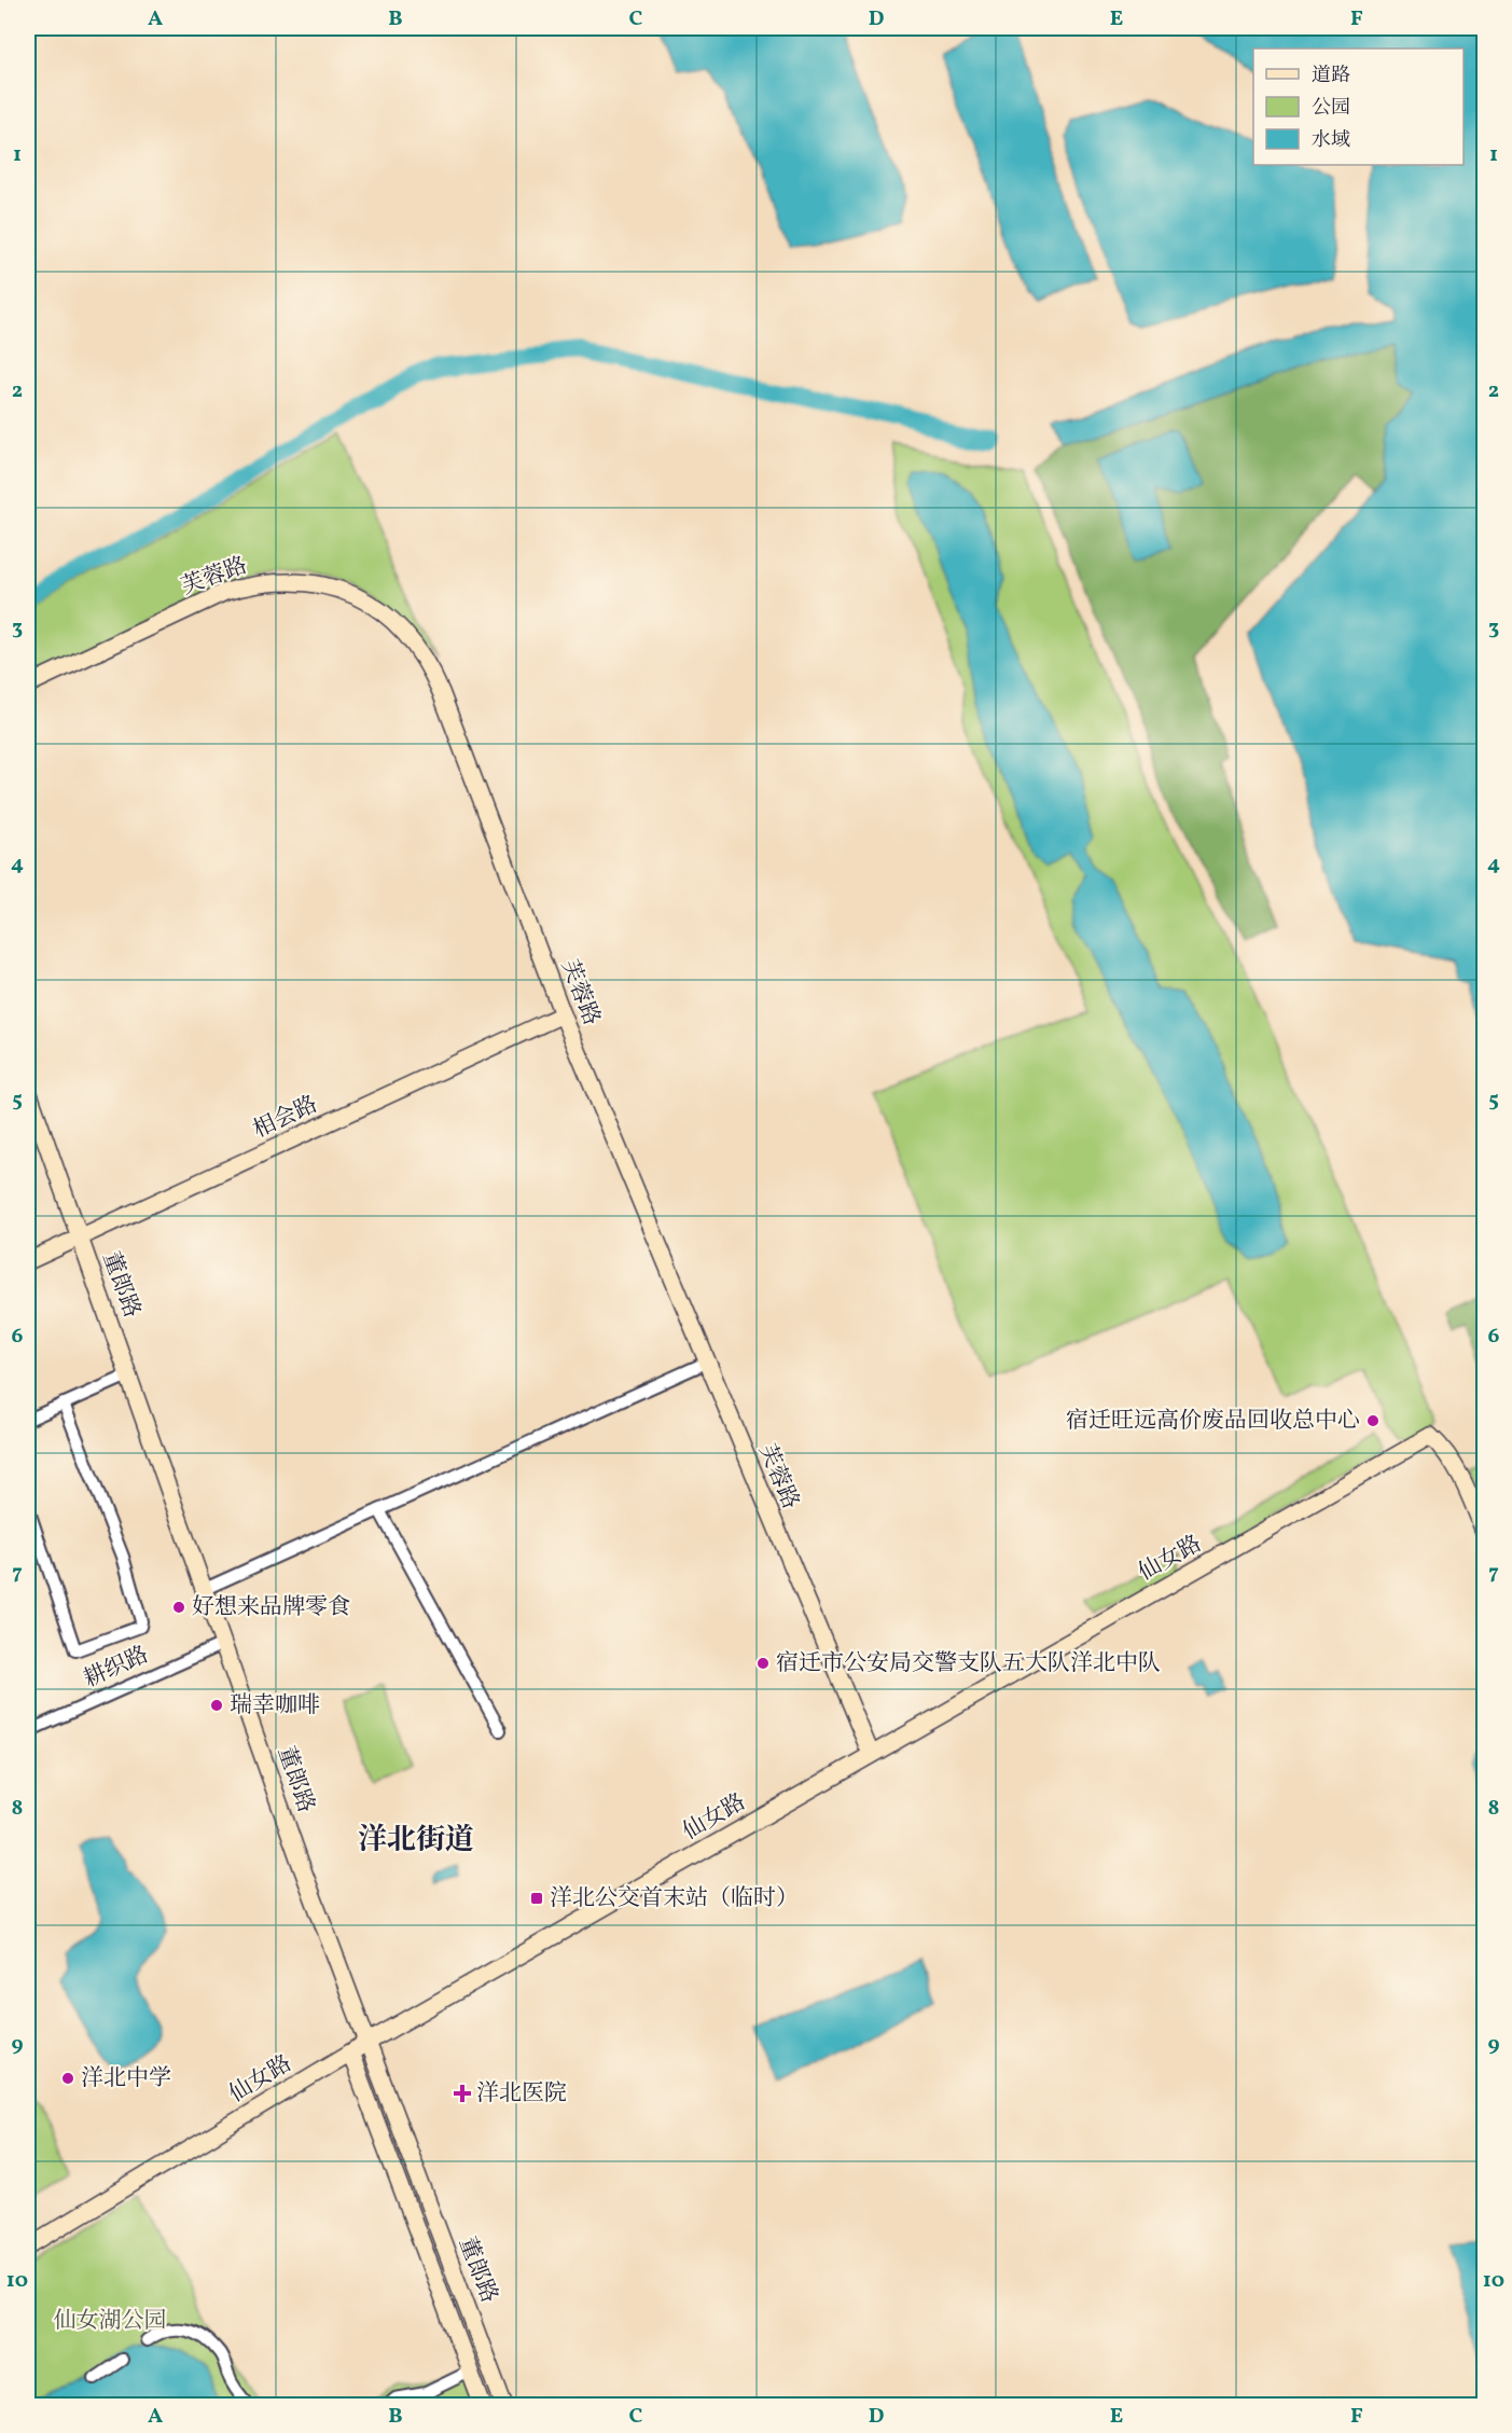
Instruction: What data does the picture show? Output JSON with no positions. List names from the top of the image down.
{
  "streets": {
    "street": [
      "芙蓉路",
      "相会路",
      "董郎路",
      "仙女路",
      "耕织路"
    ]
  },
  "crossings": [
    ["芙蓉路", "相会路"],
    ["芙蓉路", "仙女路"],
    ["相会路", "董郎路"],
    ["董郎路", "仙女路"],
    ["董郎路", "耕织路"]
  ],
  "districts": ["洋北街道"],
  "parks": ["仙女湖公园"],
  "places": {
    "other": [
      "宿迁旺远高价废品回收总中心",
      "好想来品牌零食",
      "宿迁市公安局交警支队五大队洋北中队",
      "瑞幸咖啡",
      "洋北中学"
    ],
    "transit": ["洋北公交首末站（临时）"],
    "health": ["洋北医院"]
  },
  "legend": ["道路", "公园", "水域"],
  "grid": {
    "columns": [
      "A",
      "B",
      "C",
      "D",
      "E",
      "F"
    ],
    "rows": [
      "1",
      "2",
      "3",
      "4",
      "5",
      "6",
      "7",
      "8",
      "9",
      "10"
    ]
  }
}
